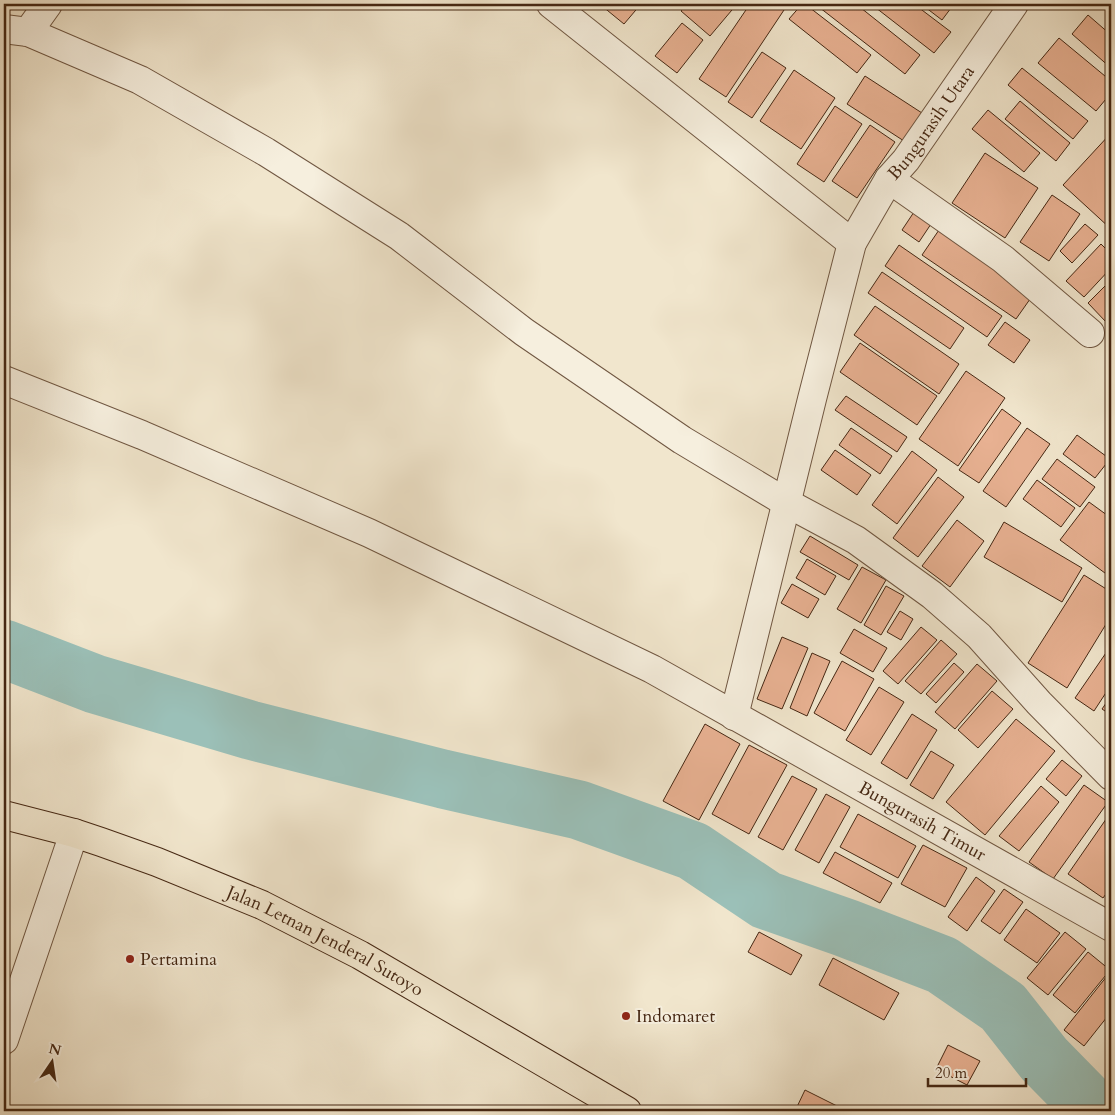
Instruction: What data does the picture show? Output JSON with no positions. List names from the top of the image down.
{
  "streets": {
    "highway": ["Jalan Letnan Jenderal Sutoyo"],
    "street": ["Bungurasih Utara", "Bungurasih Timur"]
  },
  "crossings": [
    ["Bungurasih Utara", "Bungurasih Timur"]
  ],
  "places": ["Pertamina", "Indomaret"],
  "scale_bar": "20 m",
  "north": "top"
}
